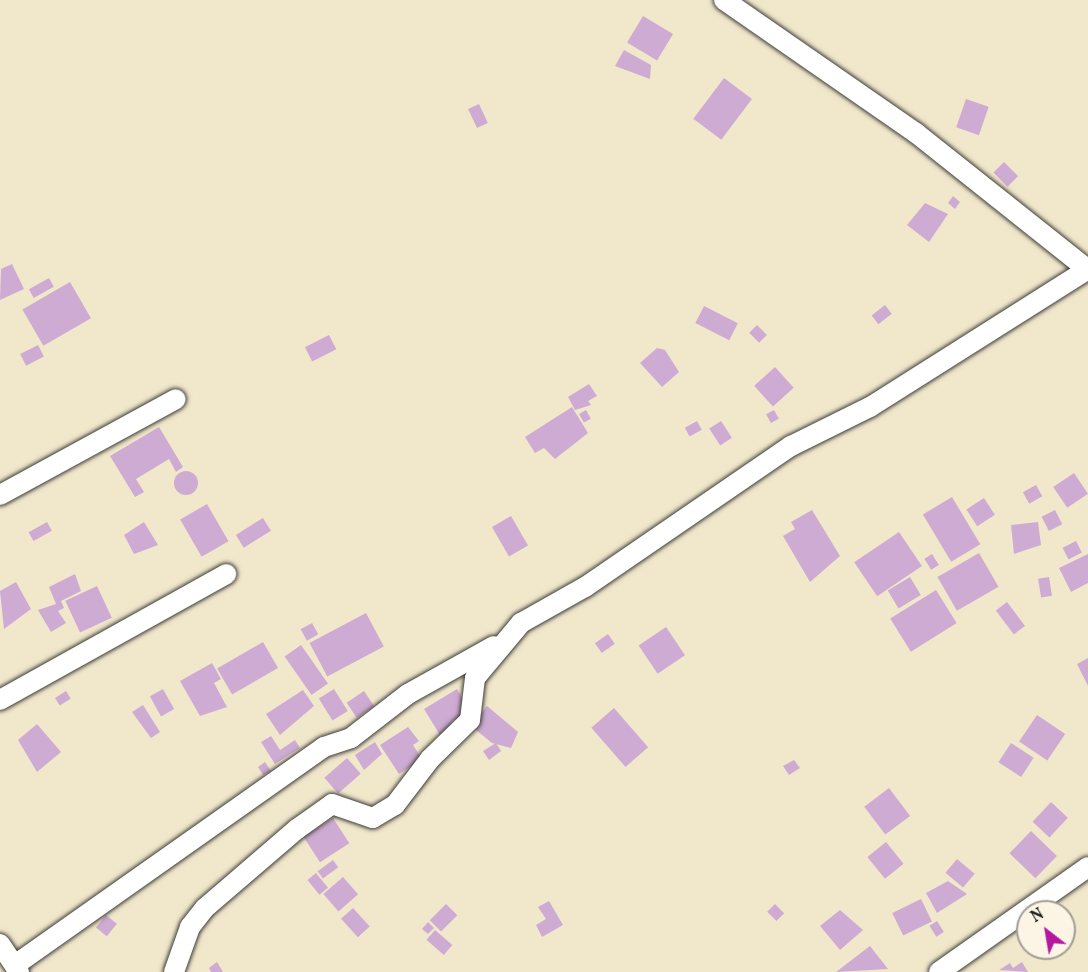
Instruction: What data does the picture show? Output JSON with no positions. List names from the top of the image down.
{
  "north": "top left"
}
